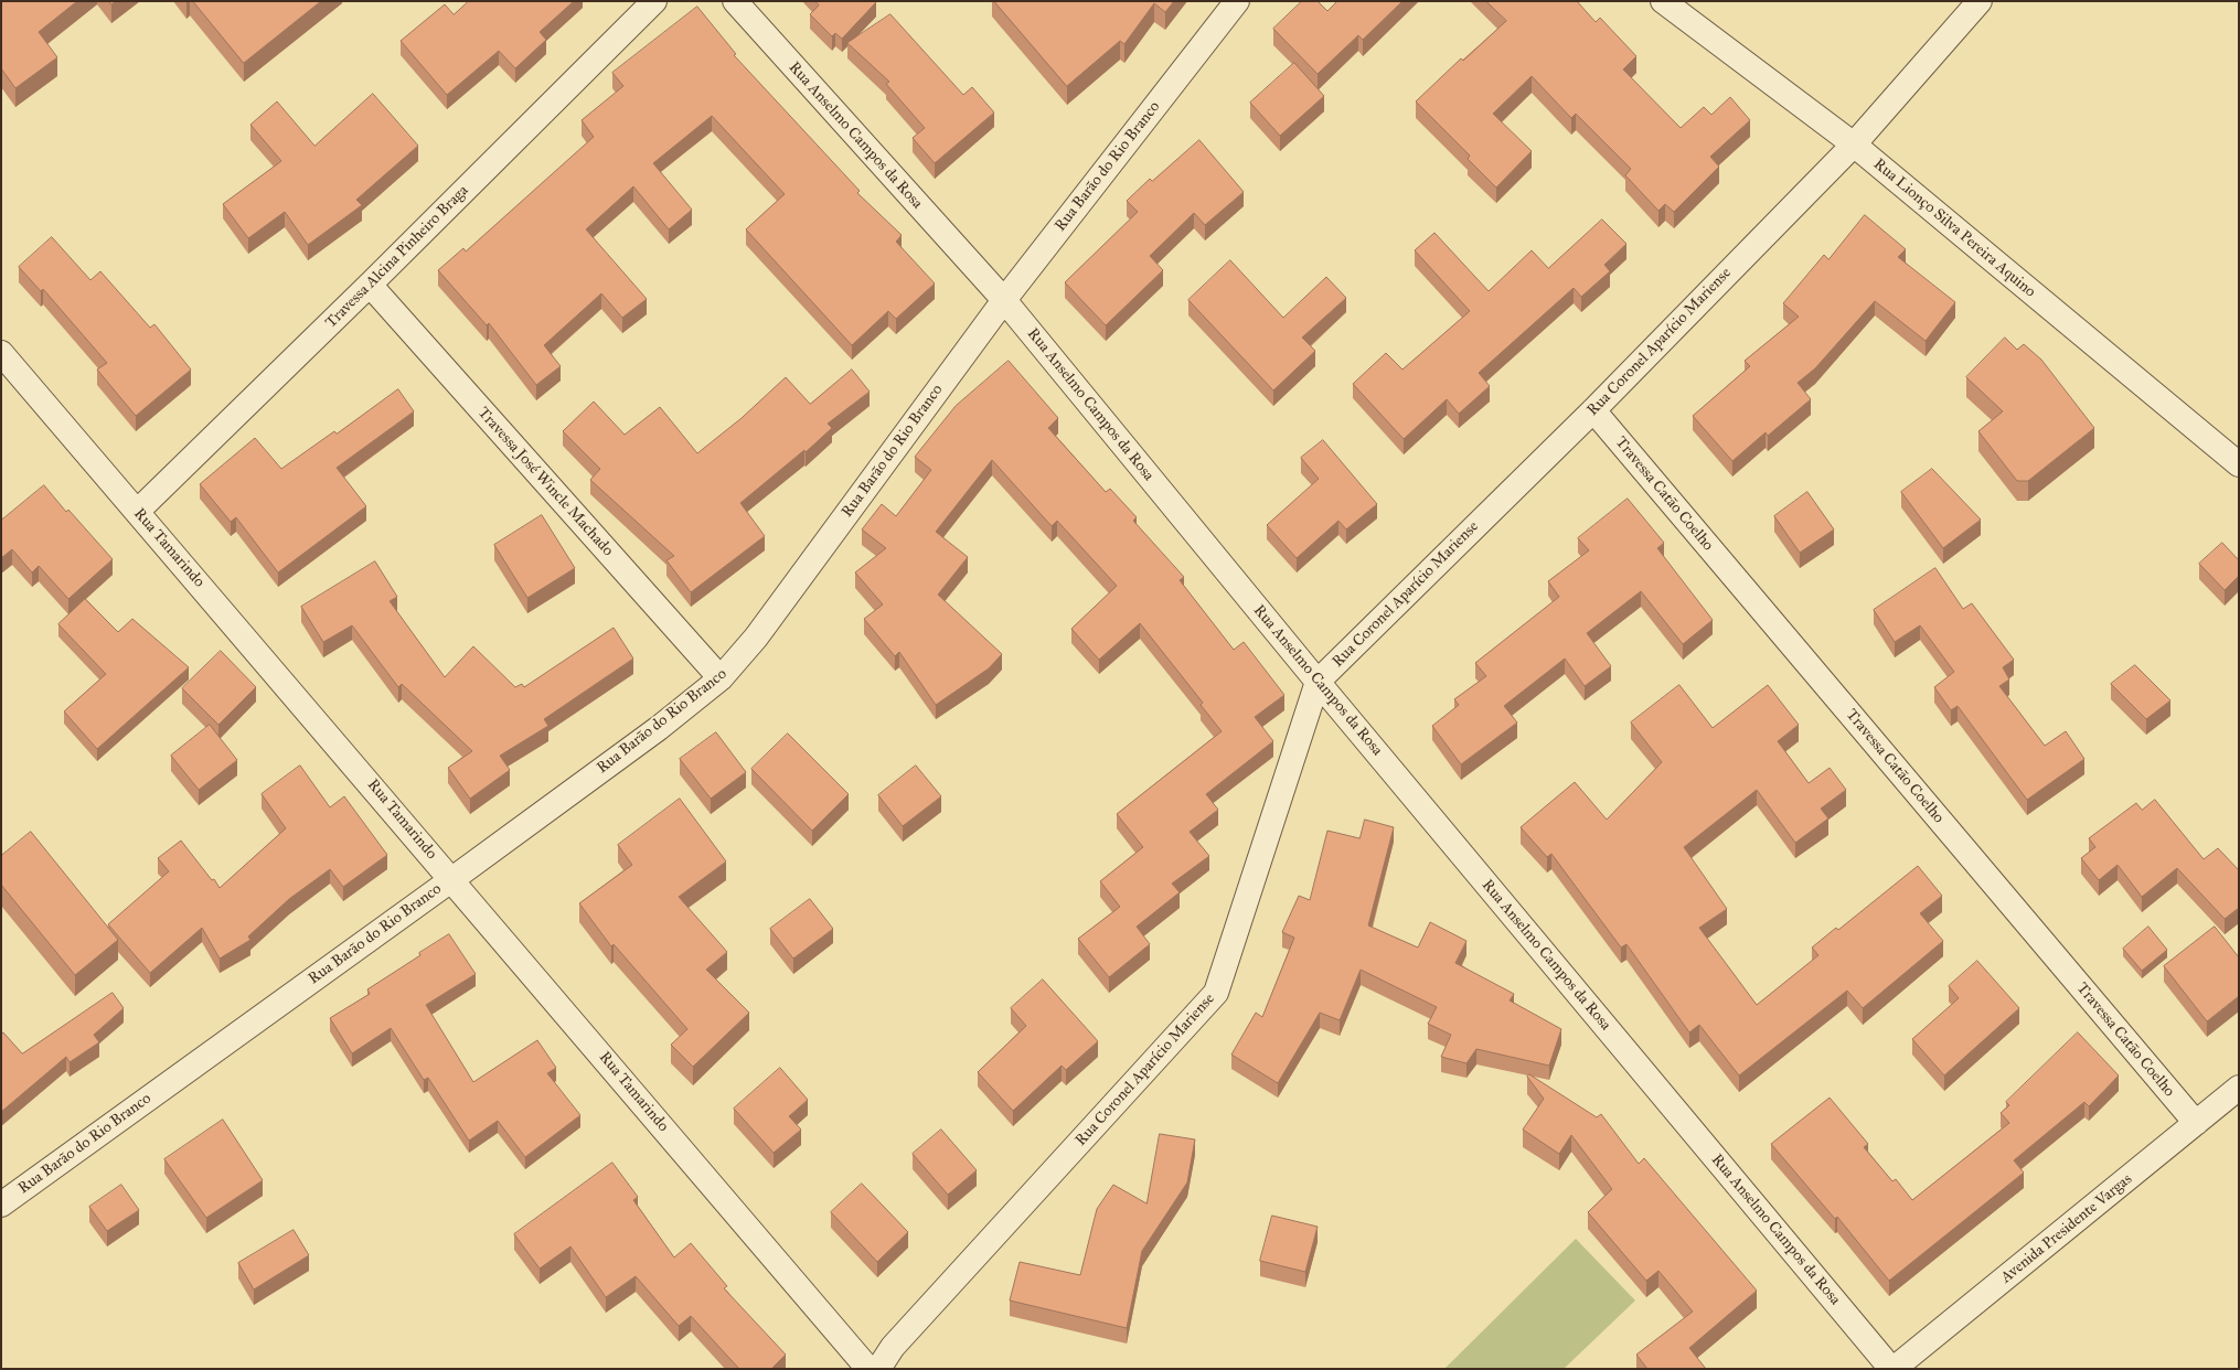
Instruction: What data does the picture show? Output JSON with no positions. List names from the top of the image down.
{
  "streets": {
    "street": [
      "Rua Anselmo Campos da Rosa",
      "Rua Barão do Rio Branco",
      "Rua Lionço Silva Pereira Aquino",
      "Travessa Alcina Pinheiro Braga",
      "Rua Coronel Aparício Mariense",
      "Travessa José Wincle Machado",
      "Travessa Catão Coelho",
      "Rua Tamarindo",
      "Avenida Presidente Vargas"
    ]
  },
  "crossings": [
    ["Rua Anselmo Campos da Rosa", "Rua Barão do Rio Branco"],
    ["Rua Anselmo Campos da Rosa", "Rua Coronel Aparício Mariense"],
    ["Rua Anselmo Campos da Rosa", "Avenida Presidente Vargas"],
    ["Rua Barão do Rio Branco", "Travessa José Wincle Machado"],
    ["Rua Barão do Rio Branco", "Rua Tamarindo"],
    ["Rua Lionço Silva Pereira Aquino", "Rua Coronel Aparício Mariense"],
    ["Travessa Alcina Pinheiro Braga", "Travessa José Wincle Machado"],
    ["Travessa Alcina Pinheiro Braga", "Rua Tamarindo"],
    ["Rua Coronel Aparício Mariense", "Travessa Catão Coelho"],
    ["Travessa Catão Coelho", "Avenida Presidente Vargas"]
  ]
}
